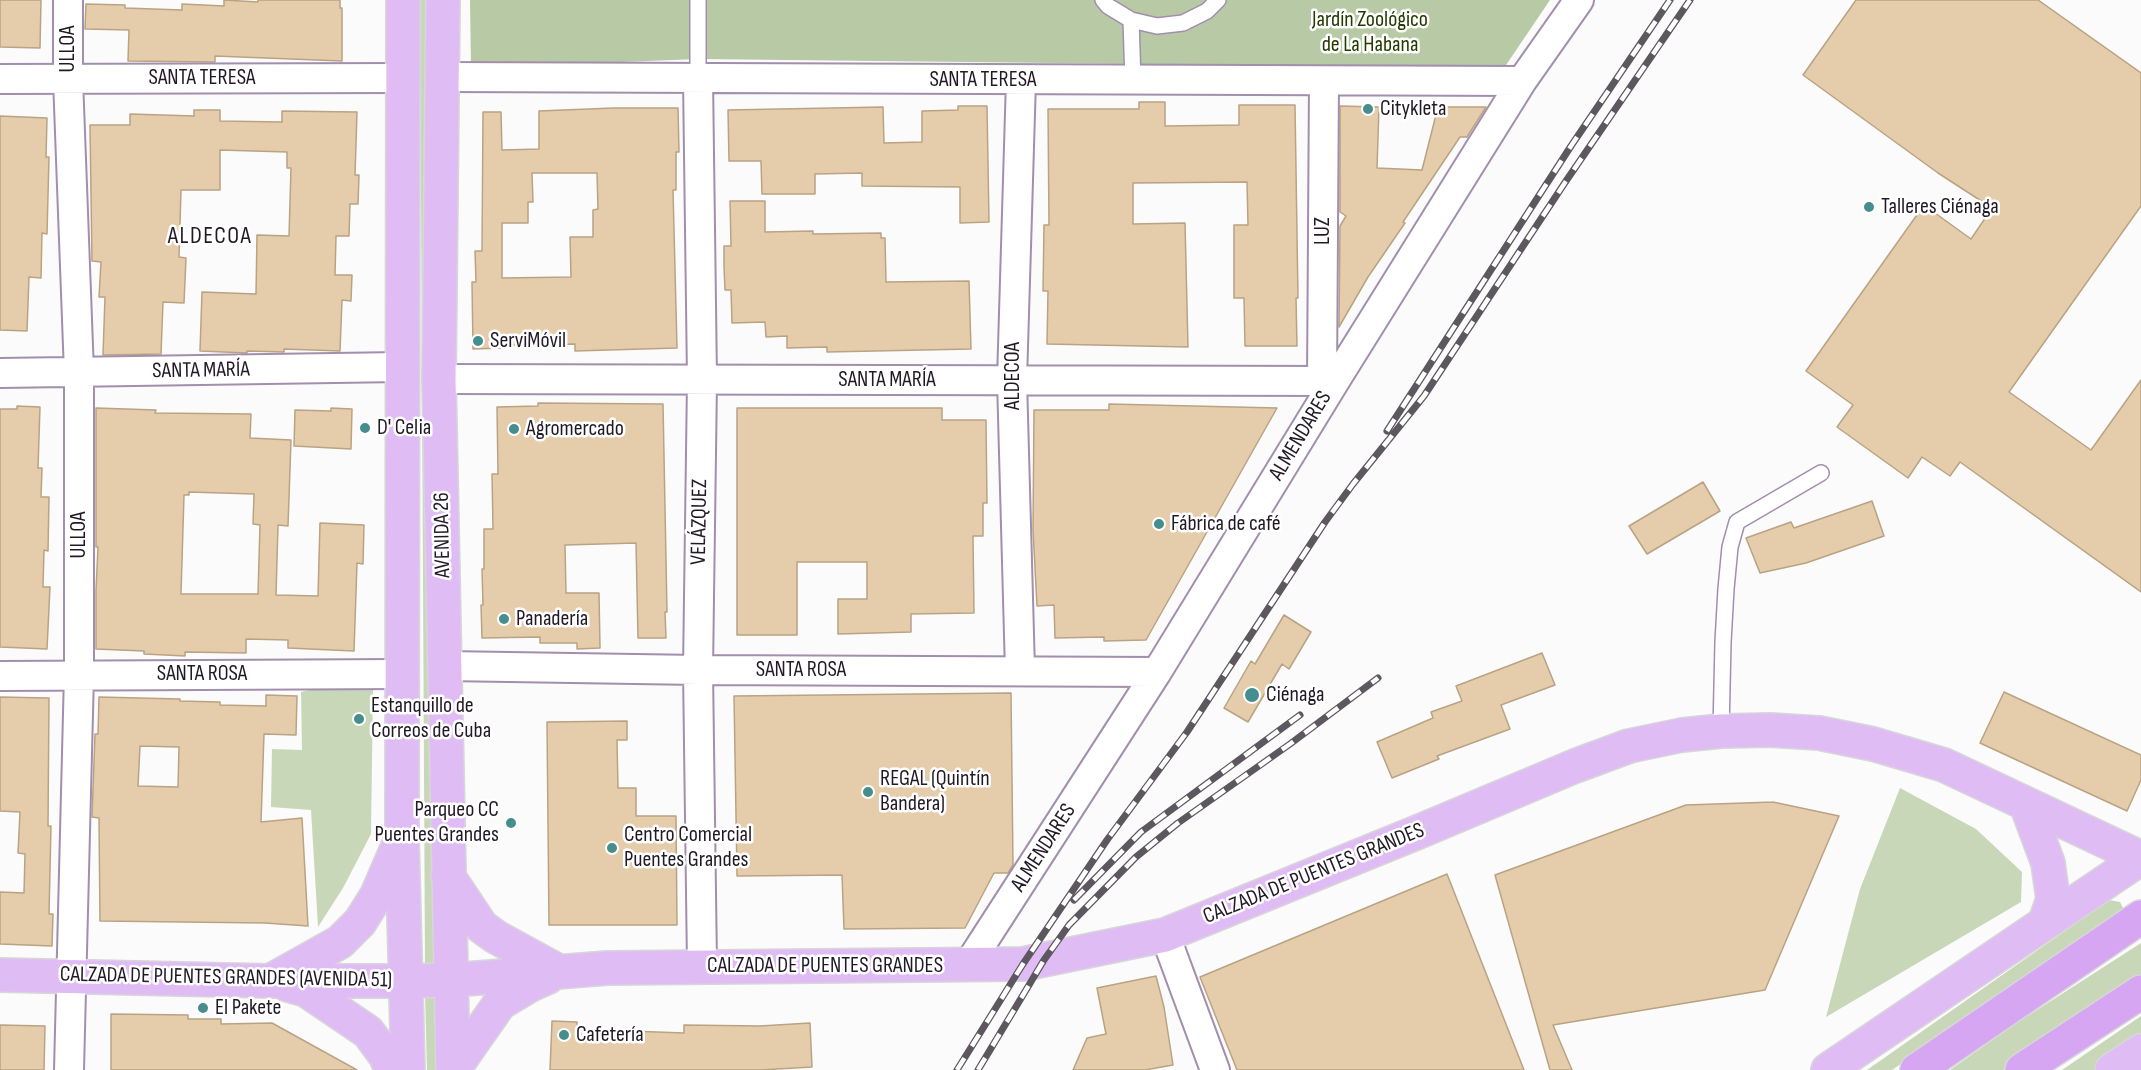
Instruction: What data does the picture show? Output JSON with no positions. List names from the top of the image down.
{
  "streets": {
    "main road": ["AVENIDA 26", "CALZADA DE PUENTES GRANDES", "CALZADA DE PUENTES GRANDES (AVENIDA 51)"],
    "street": [
      "ULLOA",
      "SANTA TERESA",
      "LUZ",
      "SANTA MARÍA",
      "ALDECOA",
      "ALMENDARES",
      "VELÁZQUEZ",
      "SANTA ROSA"
    ]
  },
  "crossings": [
    ["ULLOA", "SANTA TERESA"],
    ["ULLOA", "SANTA MARÍA"],
    ["ULLOA", "SANTA ROSA"],
    ["ULLOA", "CALZADA DE PUENTES GRANDES (AVENIDA 51)"],
    ["SANTA TERESA", "LUZ"],
    ["SANTA TERESA", "ALDECOA"],
    ["SANTA TERESA", "ALMENDARES"],
    ["SANTA TERESA", "VELÁZQUEZ"],
    ["SANTA TERESA", "AVENIDA 26"],
    ["LUZ", "SANTA MARÍA"],
    ["LUZ", "ALMENDARES"],
    ["SANTA MARÍA", "ALDECOA"],
    ["SANTA MARÍA", "ALMENDARES"],
    ["SANTA MARÍA", "VELÁZQUEZ"],
    ["SANTA MARÍA", "AVENIDA 26"],
    ["ALDECOA", "SANTA ROSA"],
    ["ALMENDARES", "SANTA ROSA"],
    ["ALMENDARES", "CALZADA DE PUENTES GRANDES"],
    ["VELÁZQUEZ", "SANTA ROSA"],
    ["VELÁZQUEZ", "CALZADA DE PUENTES GRANDES"],
    ["AVENIDA 26", "SANTA ROSA"],
    ["AVENIDA 26", "CALZADA DE PUENTES GRANDES"],
    ["AVENIDA 26", "CALZADA DE PUENTES GRANDES (AVENIDA 51)"],
    ["CALZADA DE PUENTES GRANDES", "CALZADA DE PUENTES GRANDES (AVENIDA 51)"]
  ],
  "districts": ["ALDECOA"],
  "parks": ["Jardín Zoológico de La Habana"],
  "places": [
    "Citykleta",
    "Talleres Ciénaga",
    "ServiMóvil",
    "D' Celia",
    "Agromercado",
    "Fábrica de café",
    "Panadería",
    "Ciénaga",
    "Estanquillo de Correos de Cuba",
    "REGAL (Quintín Bandera)",
    "Parqueo CC Puentes Grandes",
    "Centro Comercial Puentes Grandes",
    "El Pakete",
    "Cafetería"
  ]
}
